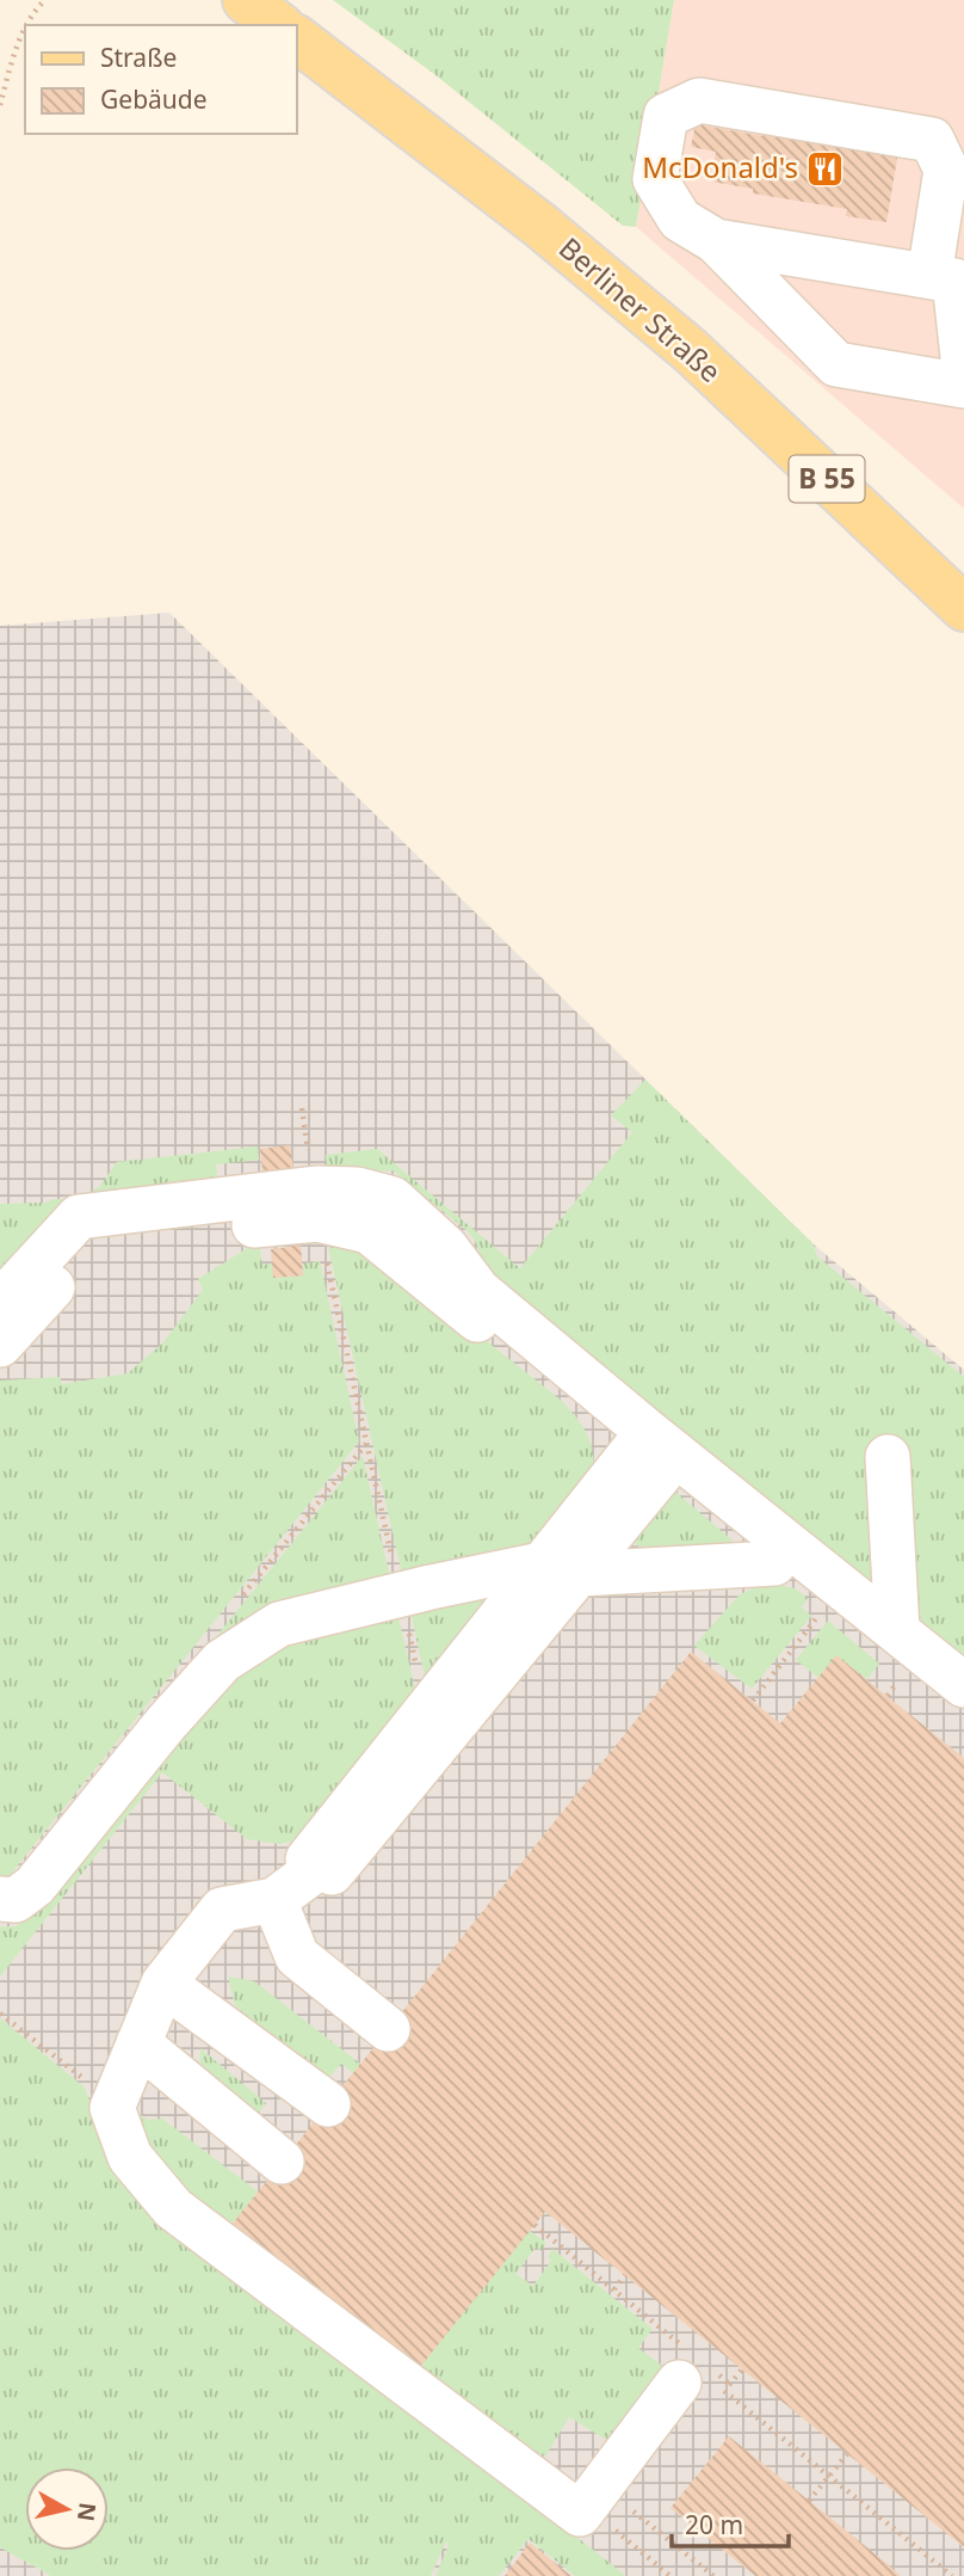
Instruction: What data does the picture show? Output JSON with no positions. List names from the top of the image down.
{
  "streets": {
    "main road": ["Berliner Straße", "B 55"]
  },
  "places": {
    "restaurant": ["McDonald's"]
  },
  "legend": ["Straße", "Gebäude"],
  "scale_bar": "20 m",
  "north": "right"
}
